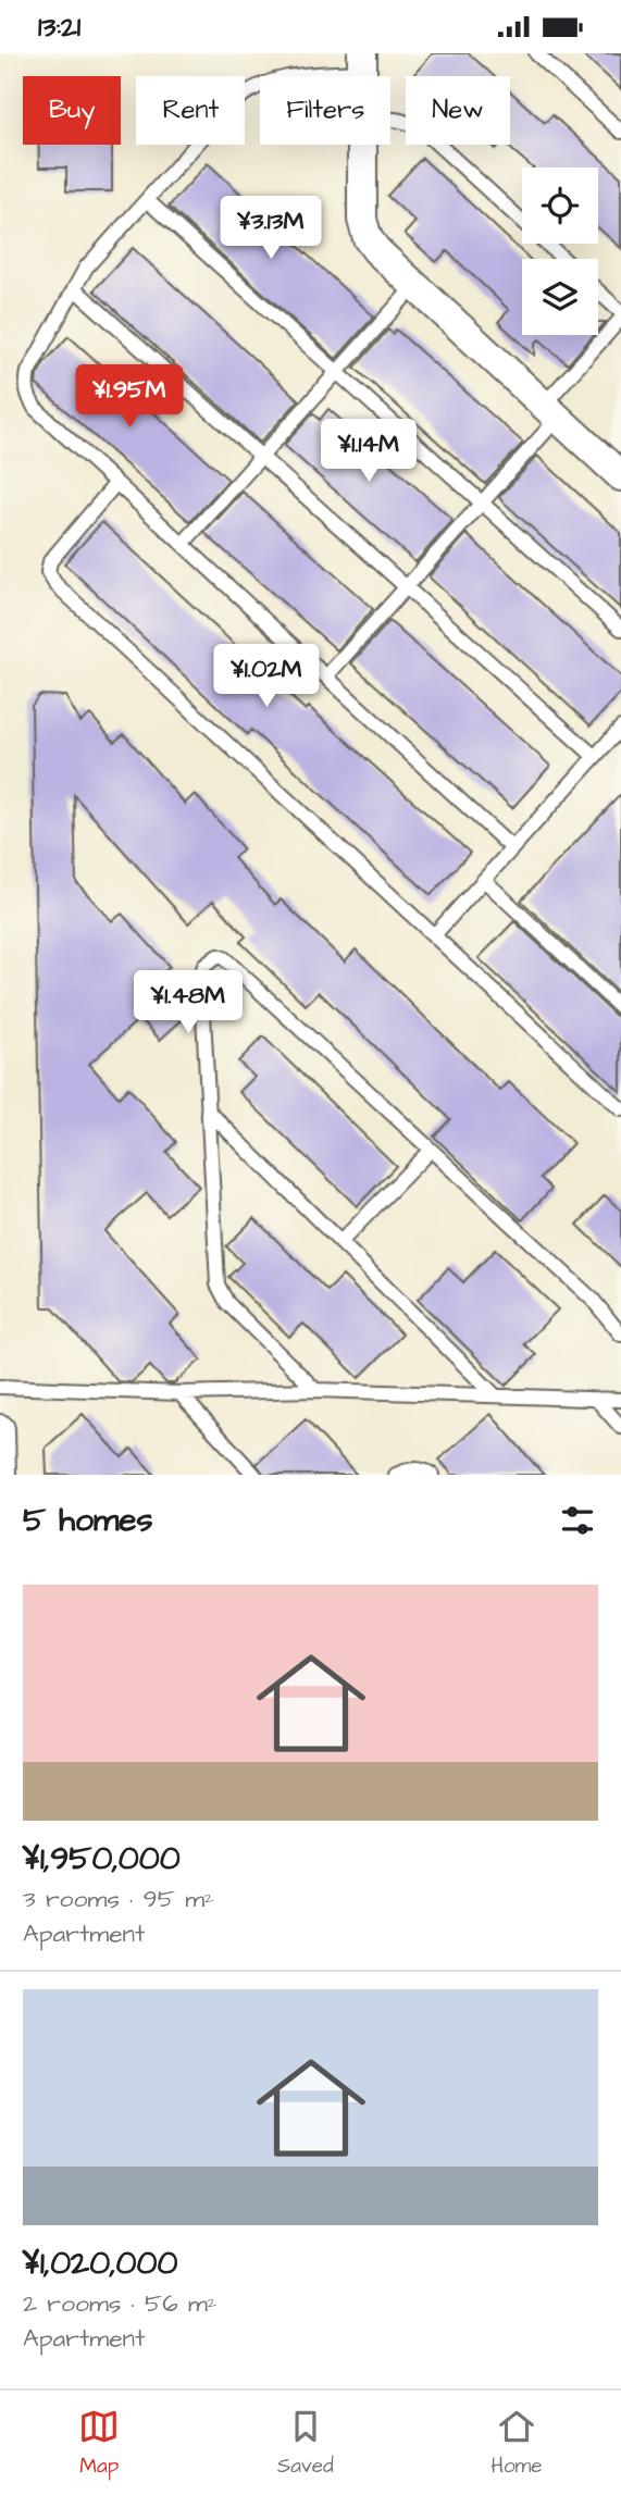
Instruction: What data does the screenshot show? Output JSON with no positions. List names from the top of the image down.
{
  "page": {
    "status": "13:21",
    "chip": [
      "Buy",
      "Rent",
      "Filters",
      "New"
    ],
    "price": [
      "¥3.13M",
      "¥1.95M",
      "¥1.14M",
      "¥1.02M",
      "¥1.48M"
    ],
    "heading": "5 homes",
    "list": [
      {
        "name": "¥1,950,000",
        "note": "3 rooms · 95 m² · Apartment"
      },
      {
        "name": "¥1,020,000",
        "note": "2 rooms · 56 m² · Apartment"
      }
    ],
    "tabs": ["Map", "Saved", "Home"]
  }
}
